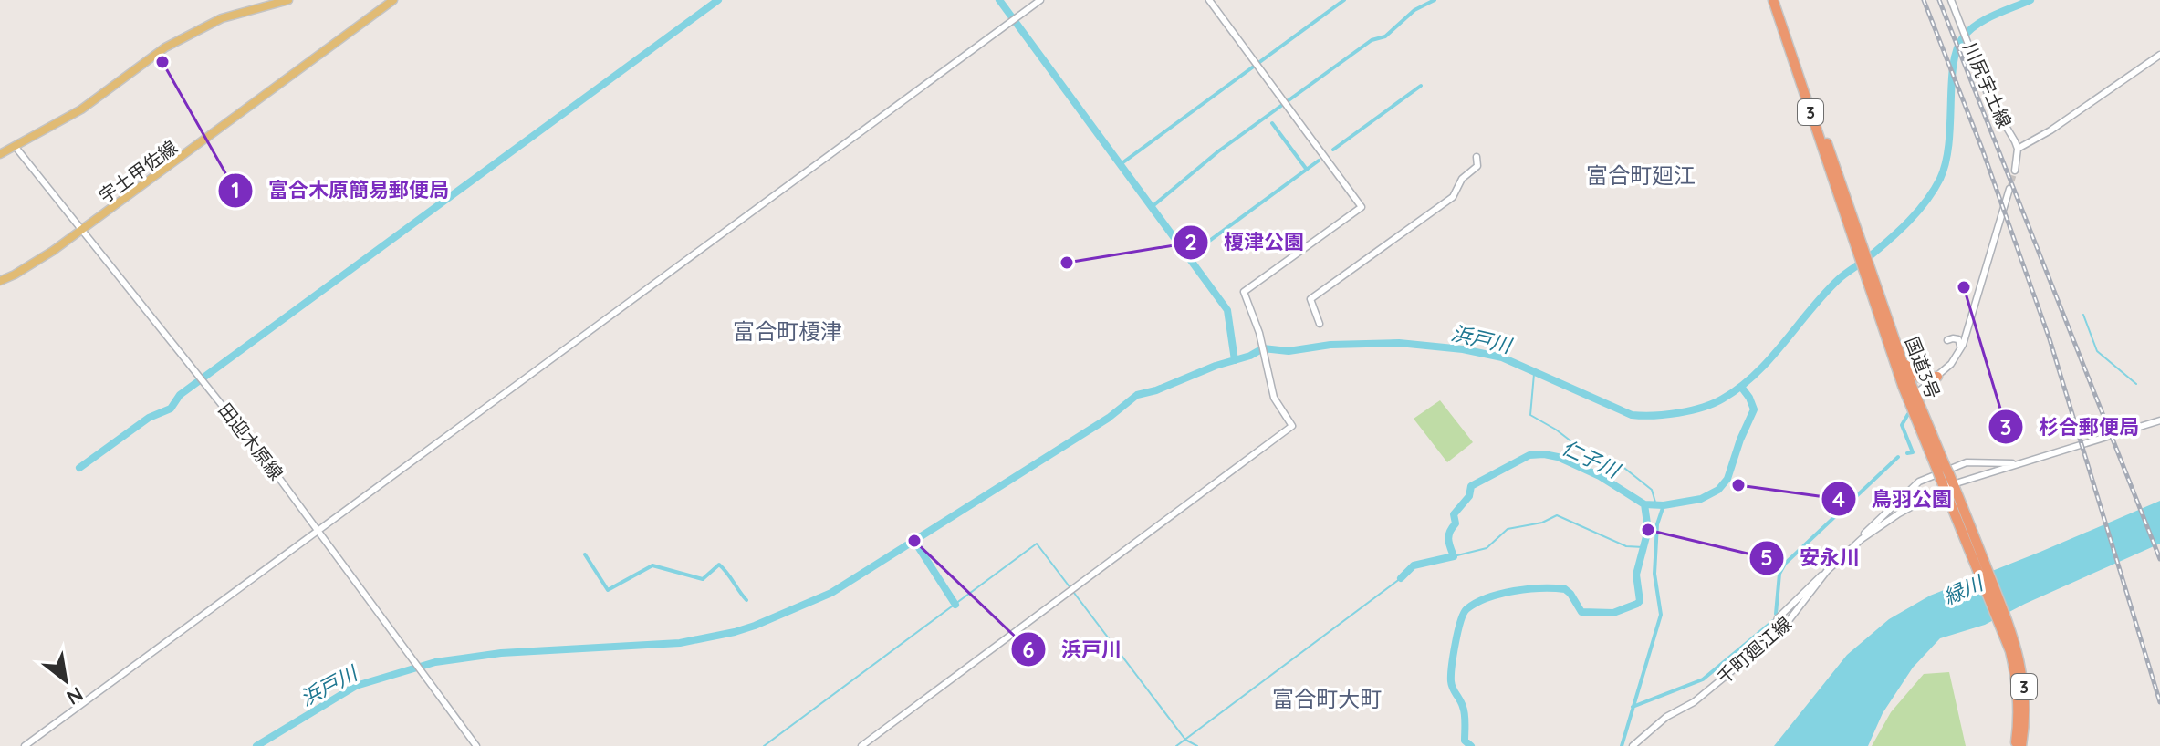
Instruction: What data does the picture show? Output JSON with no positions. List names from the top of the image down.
{
  "streets": {
    "highway": ["3", "国道3号"],
    "main road": ["宇土甲佐線"],
    "street": ["川尻宇土線", "田迎木原線", "千町廻江線"]
  },
  "crossings": [
    ["宇土甲佐線", "田迎木原線"],
    ["国道3号", "千町廻江線"]
  ],
  "districts": ["富合町廻江", "富合町榎津", "富合町大町"],
  "water": ["浜戸川", "仁子川", "緑川"],
  "places": [
    "富合木原簡易郵便局",
    "榎津公園",
    "杉合郵便局",
    "鳥羽公園",
    "安永川",
    "浜戸川"
  ],
  "north": "bottom right"
}
